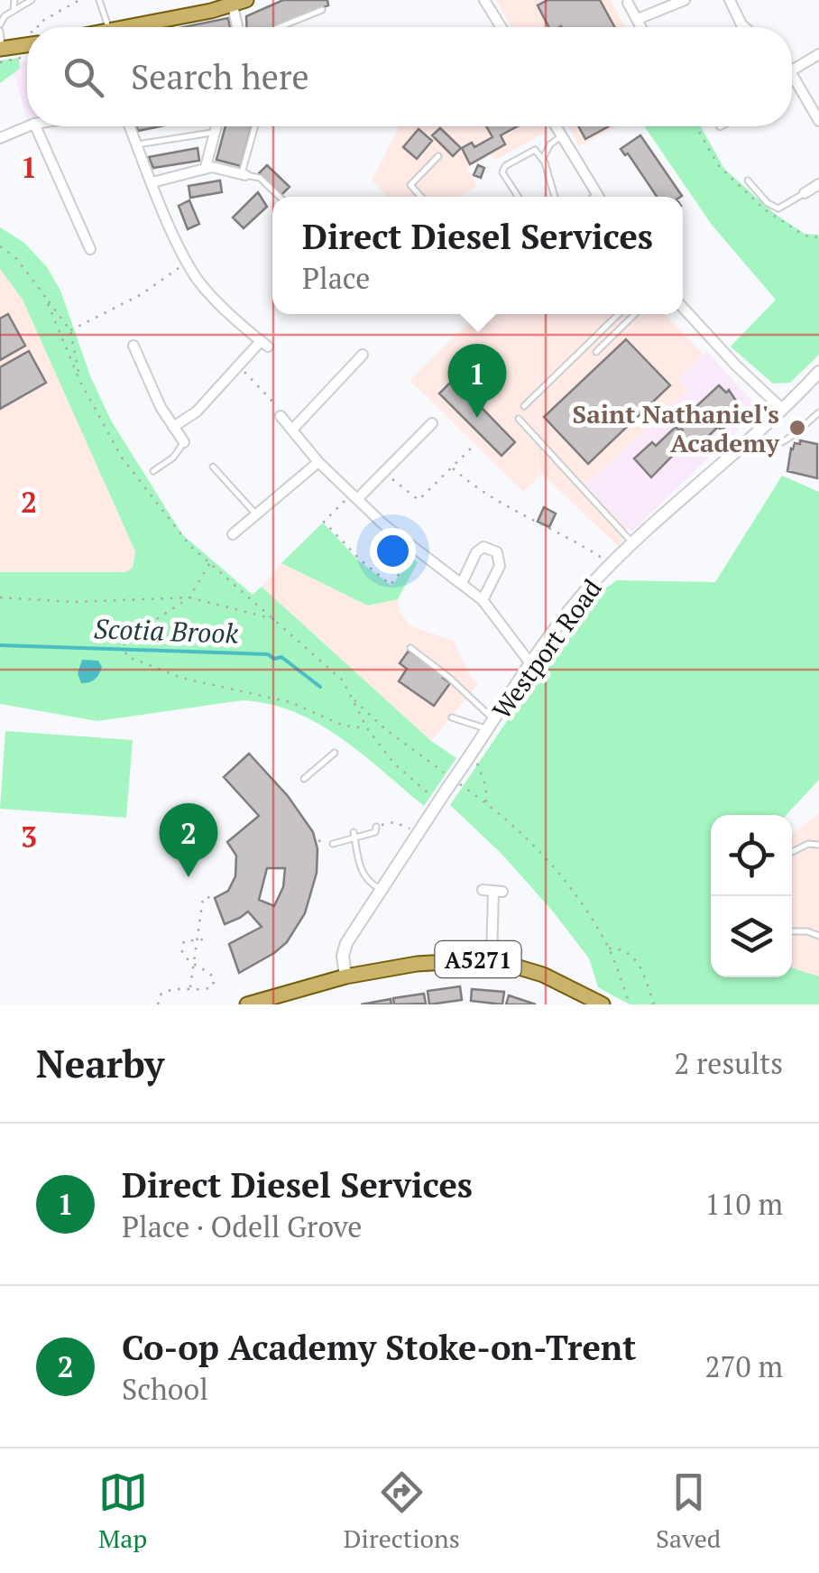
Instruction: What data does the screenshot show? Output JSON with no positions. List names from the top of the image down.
{
  "streets": {
    "main road": ["A5271"],
    "street": ["Westport Road"]
  },
  "crossings": [
    ["Westport Road", "A5271"]
  ],
  "water": ["Scotia Brook"],
  "places": ["Saint Nathaniel's Academy"],
  "page": {
    "search": "Search here",
    "popup": ["Direct Diesel Services", "Place"],
    "pins": ["1", "2"],
    "heading": ["Nearby", "2 results"],
    "list": [
      {
        "mark": "1",
        "name": "Direct Diesel Services",
        "note": "Place · Odell Grove",
        "value": "110 m"
      },
      {
        "mark": "2",
        "name": "Co-op Academy Stoke-on-Trent",
        "note": "School",
        "value": "270 m"
      }
    ],
    "nav": ["Map", "Directions", "Saved"]
  },
  "grid": {
    "rows": ["1", "2", "3"]
  }
}
